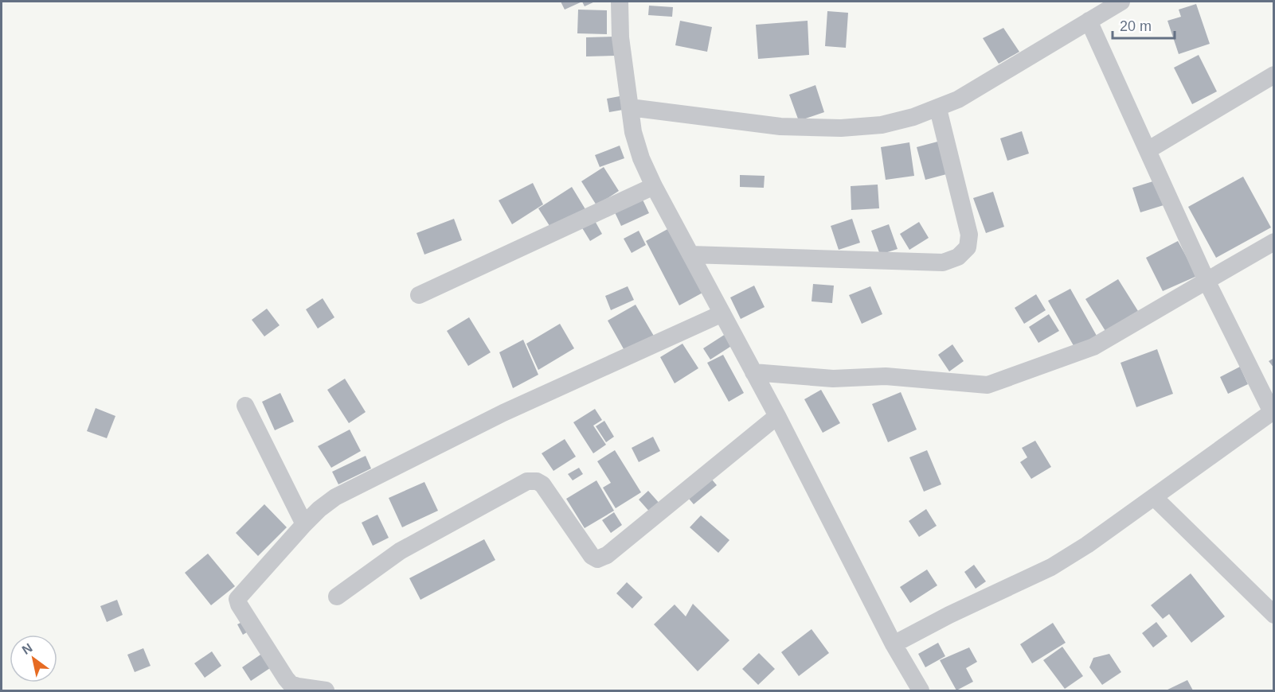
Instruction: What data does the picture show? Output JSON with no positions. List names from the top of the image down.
{
  "scale_bar": "20 m",
  "north": "top left"
}
